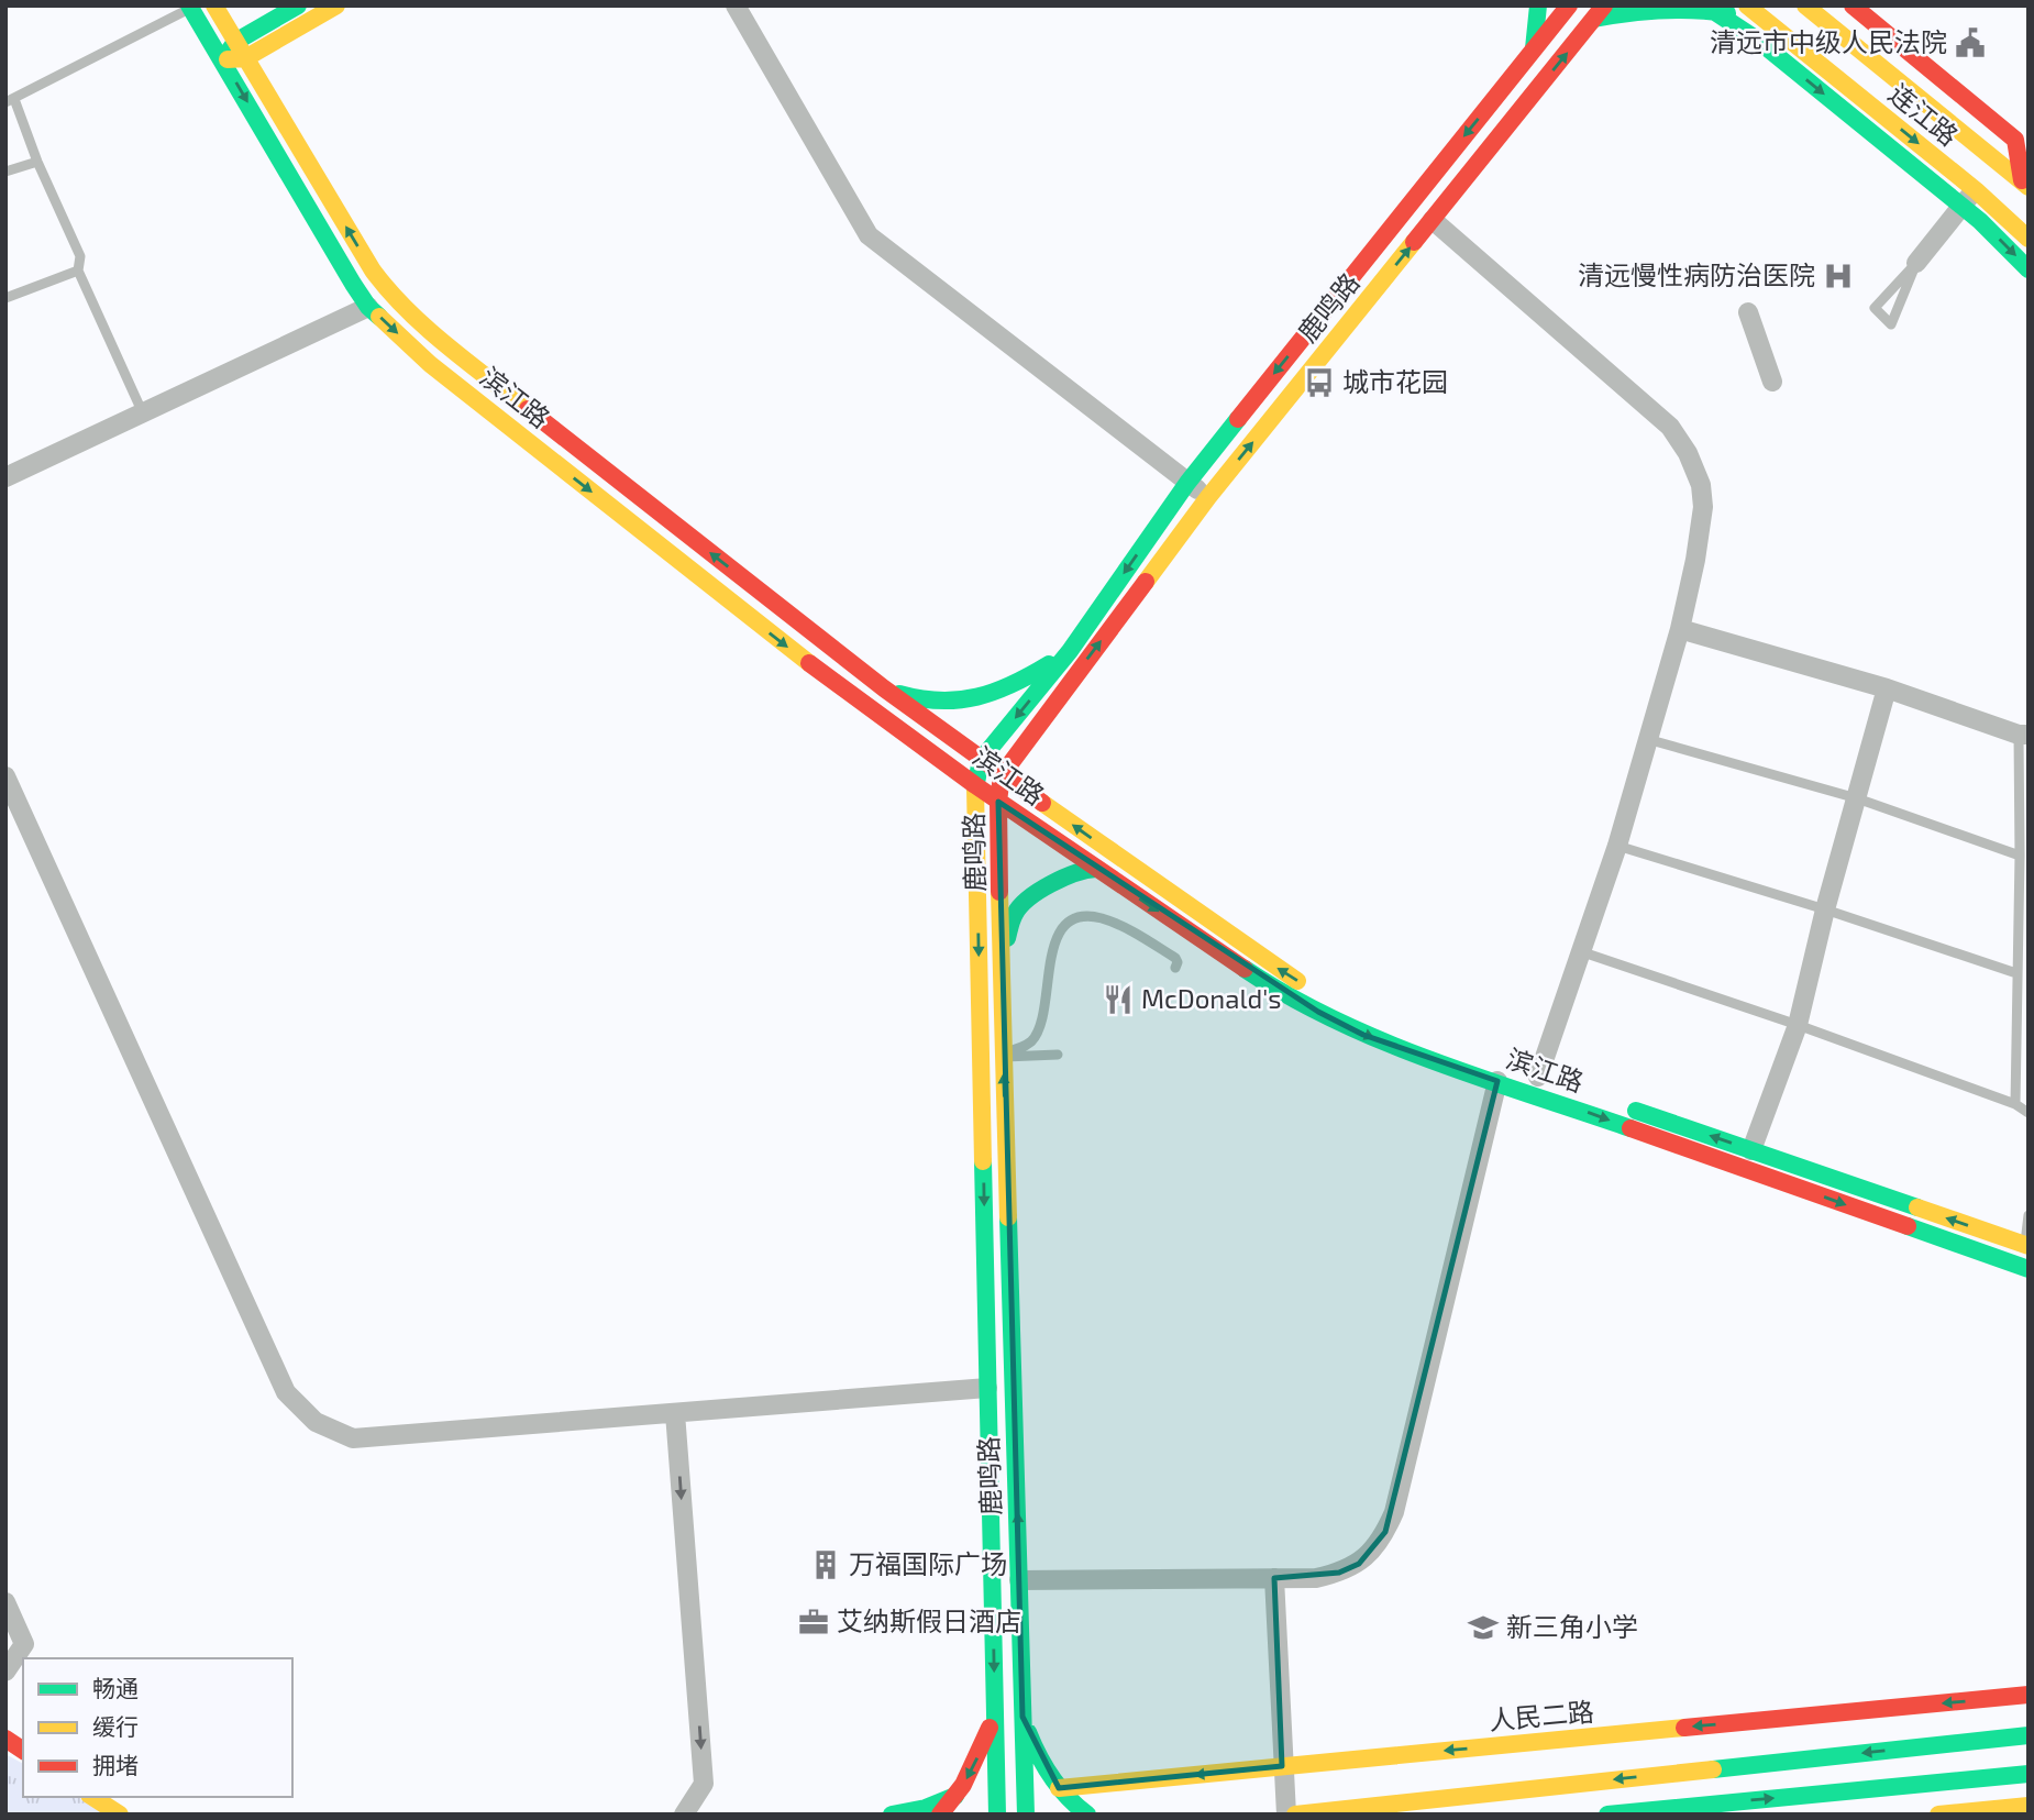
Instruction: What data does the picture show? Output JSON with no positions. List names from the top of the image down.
{
  "streets": {
    "street": [
      "连江路",
      "鹿鸣路",
      "滨江路",
      "人民二路"
    ]
  },
  "crossings": [
    ["鹿鸣路", "滨江路"]
  ],
  "places": {
    "public building": ["清远市中级人民法院"],
    "hospital": ["清远慢性病防治医院"],
    "bus stop": ["城市花园"],
    "restaurant": ["McDonald's"],
    "building": ["万福国际广场"],
    "office": ["艾纳斯假日酒店"],
    "school or university": ["新三角小学"]
  },
  "legend": ["畅通", "缓行", "拥堵"]
}
